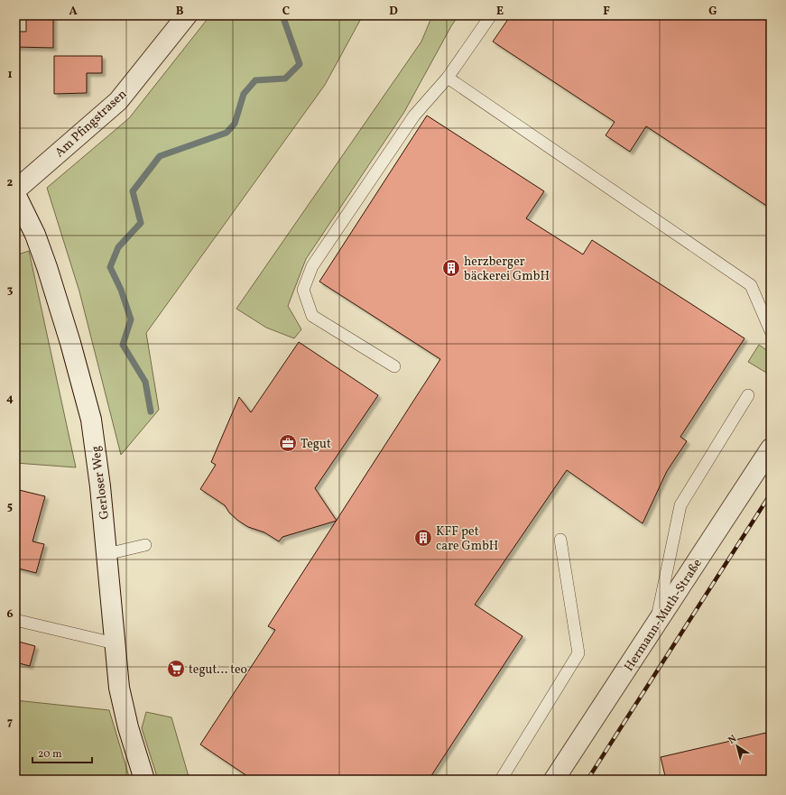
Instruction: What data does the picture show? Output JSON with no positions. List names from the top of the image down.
{
  "streets": {
    "street": ["Am Pfingstrasen", "Gerloser Weg", "Hermann-Muth-Straße"]
  },
  "places": {
    "building": ["herzberger bäckerei GmbH", "KFF pet care GmbH"],
    "office": ["Tegut"],
    "supermarket": ["tegut… teo"]
  },
  "scale_bar": "20 m",
  "north": "top left",
  "grid": {
    "columns": [
      "A",
      "B",
      "C",
      "D",
      "E",
      "F",
      "G"
    ],
    "rows": [
      "1",
      "2",
      "3",
      "4",
      "5",
      "6",
      "7"
    ]
  }
}
